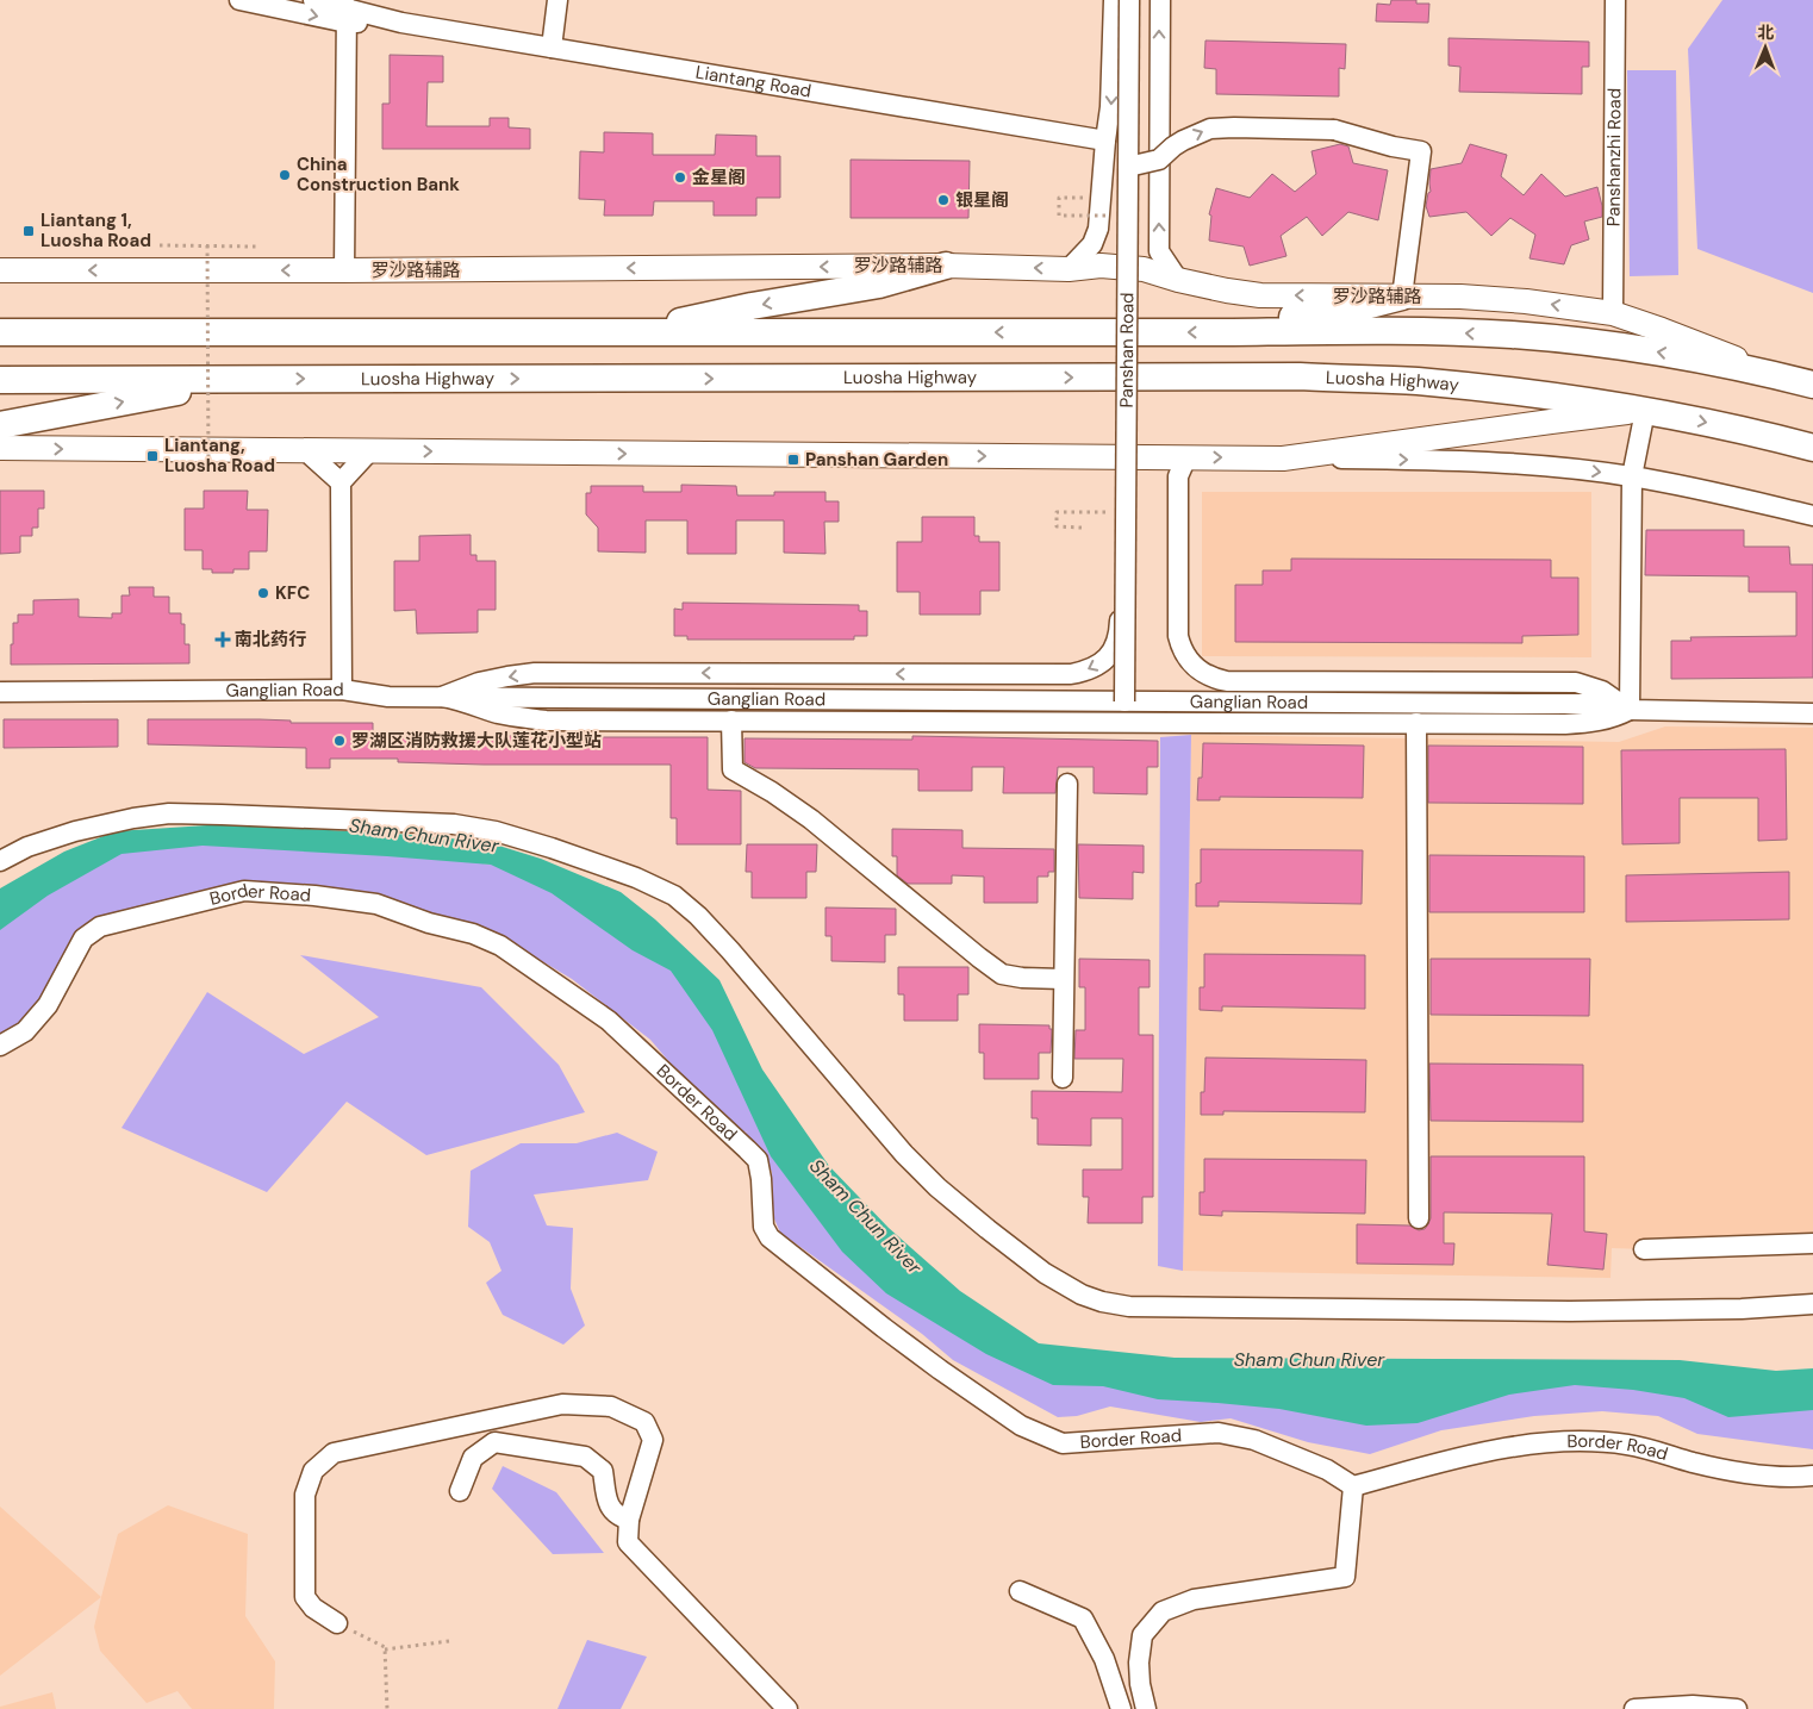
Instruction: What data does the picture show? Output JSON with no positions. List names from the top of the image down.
{
  "streets": {
    "highway": ["Luosha Highway"],
    "main road": ["罗沙路辅路"],
    "street": [
      "Liantang Road",
      "Panshanzhi Road",
      "Panshan Road",
      "Ganglian Road",
      "Border Road"
    ]
  },
  "crossings": [
    ["Panshanzhi Road", "罗沙路辅路"],
    ["Panshan Road", "Ganglian Road"]
  ],
  "water": ["Sham Chun River"],
  "places": {
    "other": [
      "China Construction Bank",
      "金星阁",
      "银星阁",
      "KFC",
      "罗湖区消防救援大队莲花小型站"
    ],
    "transit": ["Liantang 1, Luosha Road", "Liantang, Luosha Road", "Panshan Garden"],
    "health": ["南北药行"]
  },
  "north": "top"
}
